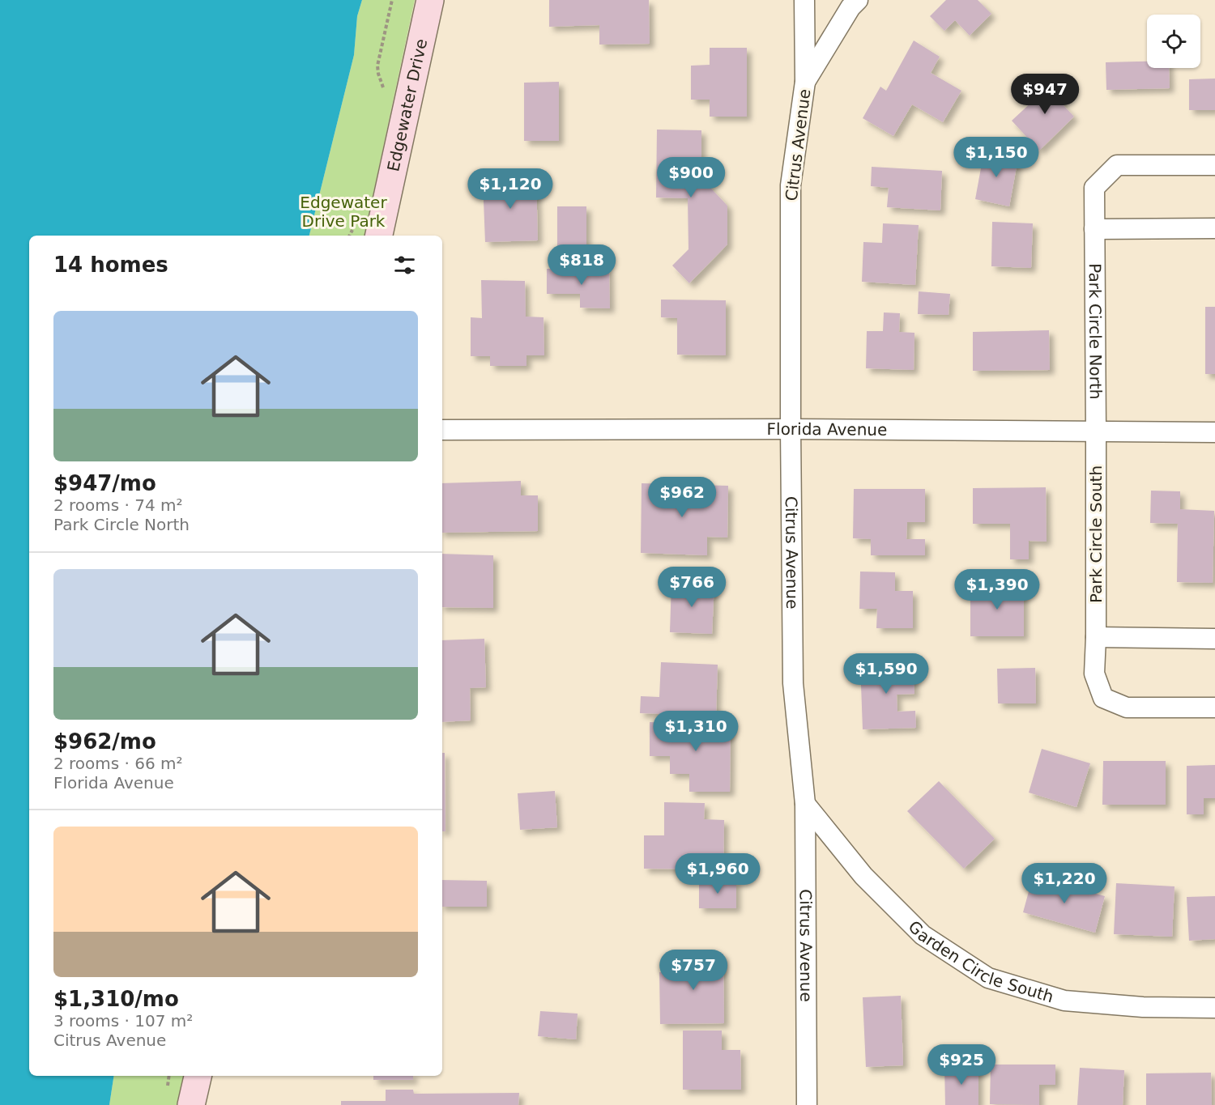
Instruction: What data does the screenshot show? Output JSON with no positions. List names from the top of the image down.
{
  "streets": {
    "main road": ["Edgewater Drive"],
    "street": [
      "Citrus Avenue",
      "Park Circle North",
      "Florida Avenue",
      "Park Circle South",
      "Garden Circle South"
    ]
  },
  "crossings": [
    ["Citrus Avenue", "Florida Avenue"],
    ["Citrus Avenue", "Garden Circle South"],
    ["Park Circle North", "Florida Avenue"],
    ["Park Circle North", "Park Circle South"],
    ["Florida Avenue", "Park Circle South"]
  ],
  "parks": ["Edgewater Drive Park"],
  "page": {
    "price": [
      "$947",
      "$1,150",
      "$900",
      "$1,120",
      "$818",
      "$962",
      "$766",
      "$1,390",
      "$1,590",
      "$1,310",
      "$1,960",
      "$1,220",
      "$757",
      "$925"
    ],
    "heading": "14 homes",
    "list": [
      {
        "name": "$947/mo",
        "note": "2 rooms · 74 m² · Park Circle North"
      },
      {
        "name": "$962/mo",
        "note": "2 rooms · 66 m² · Florida Avenue"
      },
      {
        "name": "$1,310/mo",
        "note": "3 rooms · 107 m² · Citrus Avenue"
      }
    ]
  }
}
